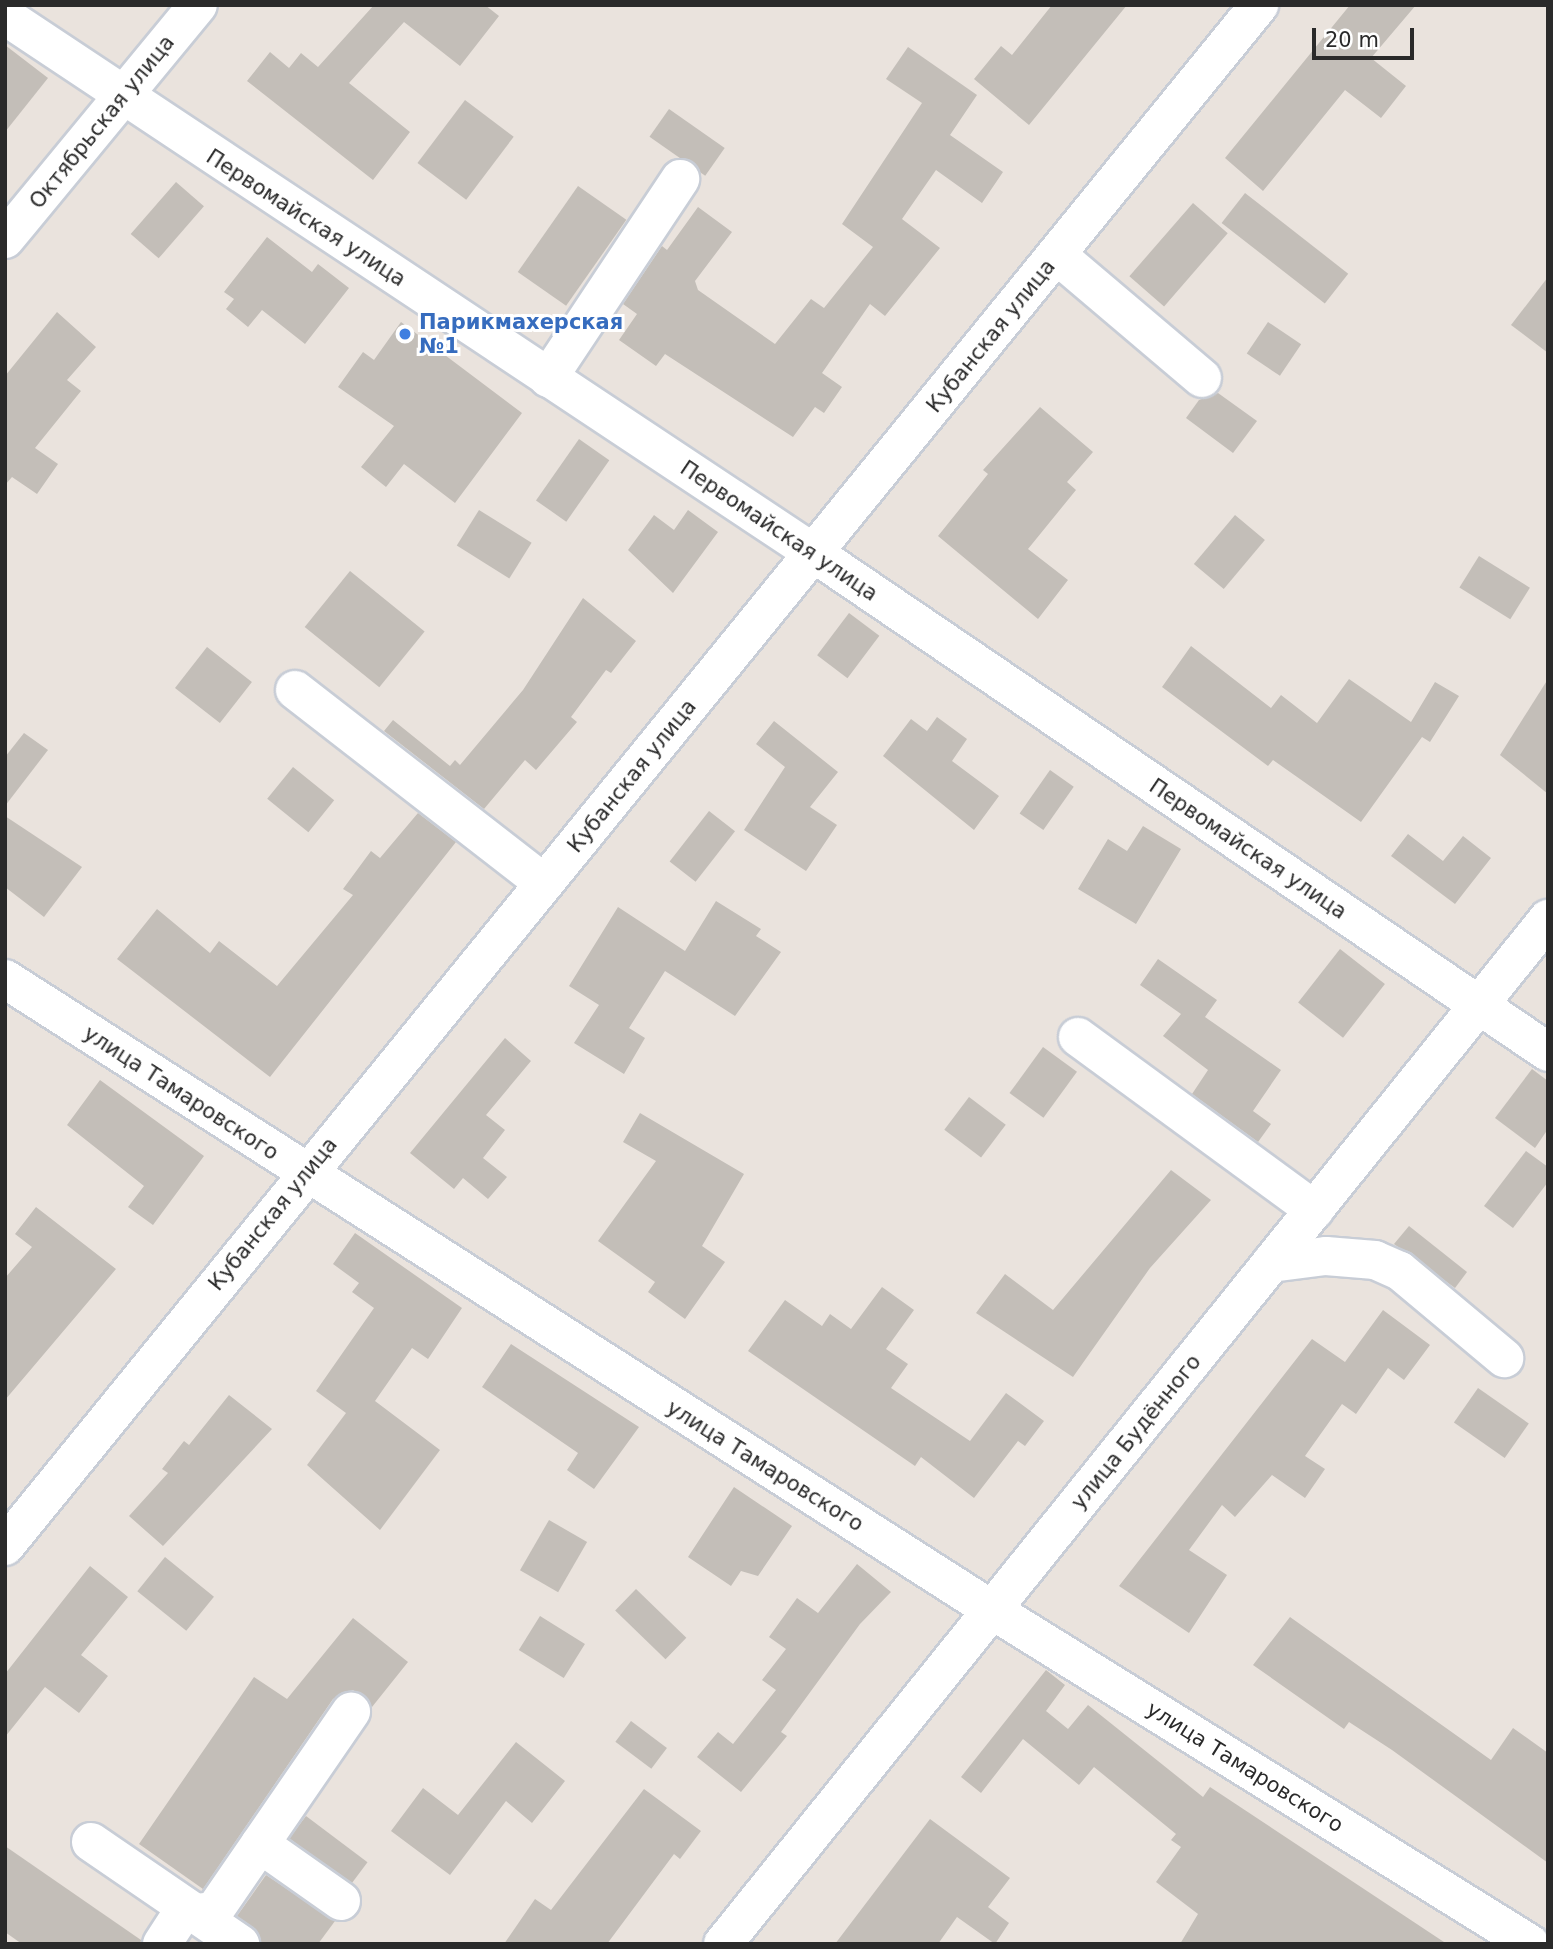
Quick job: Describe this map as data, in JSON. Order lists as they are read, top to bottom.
{
  "streets": {
    "street": [
      "Октябрьская улица",
      "Первомайская улица",
      "Кубанская улица",
      "улица Тамаровского",
      "улица Будённого"
    ]
  },
  "crossings": [
    ["Октябрьская улица", "Первомайская улица"],
    ["Первомайская улица", "Кубанская улица"],
    ["Первомайская улица", "улица Будённого"],
    ["Кубанская улица", "улица Тамаровского"],
    ["улица Тамаровского", "улица Будённого"]
  ],
  "places": ["Парикмахерская №1"],
  "scale_bar": "20 m"
}
